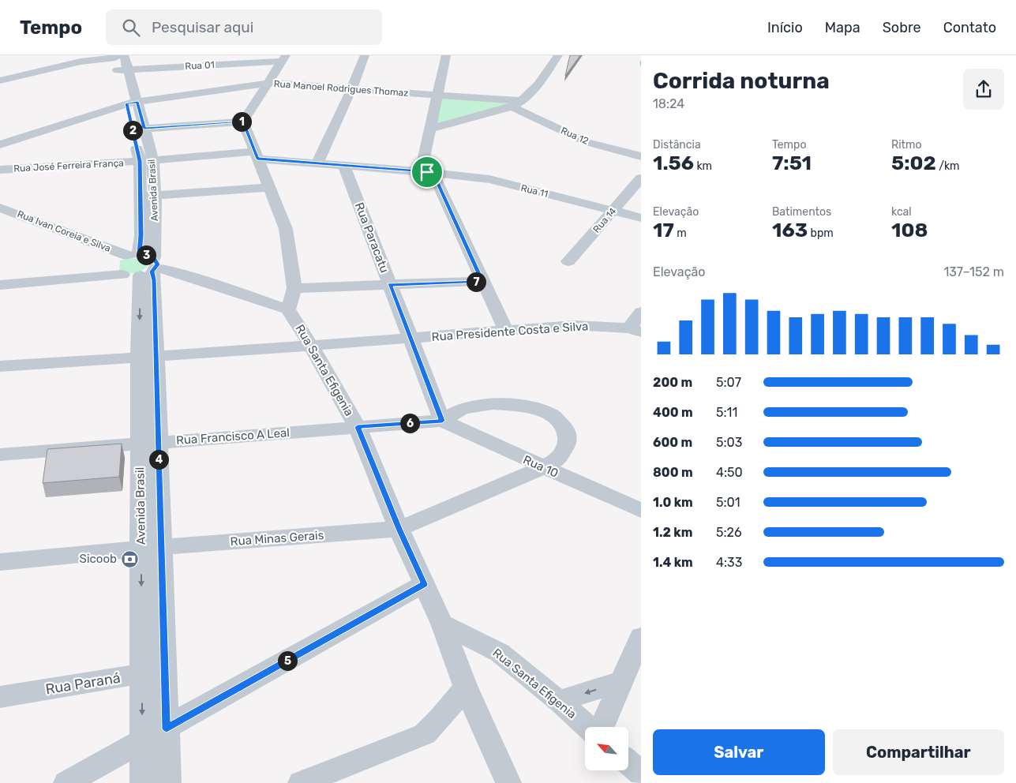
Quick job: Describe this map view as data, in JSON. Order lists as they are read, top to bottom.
{
  "streets": {
    "street": [
      "Rua 01",
      "Rua Manoel Rodrigues Thomaz",
      "Rua 12",
      "Rua José Ferreira França",
      "Avenida Brasil",
      "Rua 11",
      "Rua 14",
      "Rua Ivan Coreia e Silva",
      "Rua Paracatu",
      "Rua Presidente Costa e Silva",
      "Rua Santa Efigenia",
      "Rua Francisco A Leal",
      "Rua 10",
      "Rua Minas Gerais",
      "Rua Paraná"
    ]
  },
  "crossings": [
    ["Rua 01", "Avenida Brasil"],
    ["Rua Manoel Rodrigues Thomaz", "Avenida Brasil"],
    ["Rua José Ferreira França", "Avenida Brasil"],
    ["Rua José Ferreira França", "Rua 11"],
    ["Rua José Ferreira França", "Rua Paracatu"],
    ["Avenida Brasil", "Rua Ivan Coreia e Silva"],
    ["Avenida Brasil", "Rua Presidente Costa e Silva"],
    ["Avenida Brasil", "Rua Francisco A Leal"],
    ["Avenida Brasil", "Rua Minas Gerais"],
    ["Avenida Brasil", "Rua Paraná"],
    ["Rua 11", "Rua 14"],
    ["Rua 11", "Rua Paracatu"],
    ["Rua Paracatu", "Rua Presidente Costa e Silva"],
    ["Rua Paracatu", "Rua Francisco A Leal"],
    ["Rua Paracatu", "Rua 10"],
    ["Rua Paracatu", "Rua Minas Gerais"],
    ["Rua Presidente Costa e Silva", "Rua Santa Efigenia"],
    ["Rua Santa Efigenia", "Rua Francisco A Leal"],
    ["Rua Santa Efigenia", "Rua Minas Gerais"],
    ["Rua Francisco A Leal", "Rua 10"],
    ["Rua Francisco A Leal", "Rua Minas Gerais"],
    ["Rua 10", "Rua Minas Gerais"]
  ],
  "places": {
    "bank": ["Sicoob"]
  },
  "north": "top left",
  "page": {
    "header": "Tempo",
    "search": "Pesquisar aqui",
    "nav": [
      "Início",
      "Mapa",
      "Sobre",
      "Contato"
    ],
    "heading": ["Corrida noturna", "18:24"],
    "pins": [
      "1",
      "2",
      "3",
      "7",
      "6",
      "4",
      "5"
    ],
    "stats": [
      ["Distância", "1.56 km"],
      ["Tempo", "7:51"],
      ["Ritmo", "5:02 /km"],
      ["Elevação", "17 m"],
      ["Batimentos", "163 bpm"],
      ["kcal", "108"]
    ],
    "chart": ["Elevação", "137–152 m"],
    "list": [
      {
        "name": "200 m",
        "note": "5:07"
      },
      {
        "name": "400 m",
        "note": "5:11"
      },
      {
        "name": "600 m",
        "note": "5:03"
      },
      {
        "name": "800 m",
        "note": "4:50"
      },
      {
        "name": "1.0 km",
        "note": "5:01"
      },
      {
        "name": "1.2 km",
        "note": "5:26"
      },
      {
        "name": "1.4 km",
        "note": "4:33"
      }
    ],
    "buttons": ["Salvar", "Compartilhar"]
  }
}
